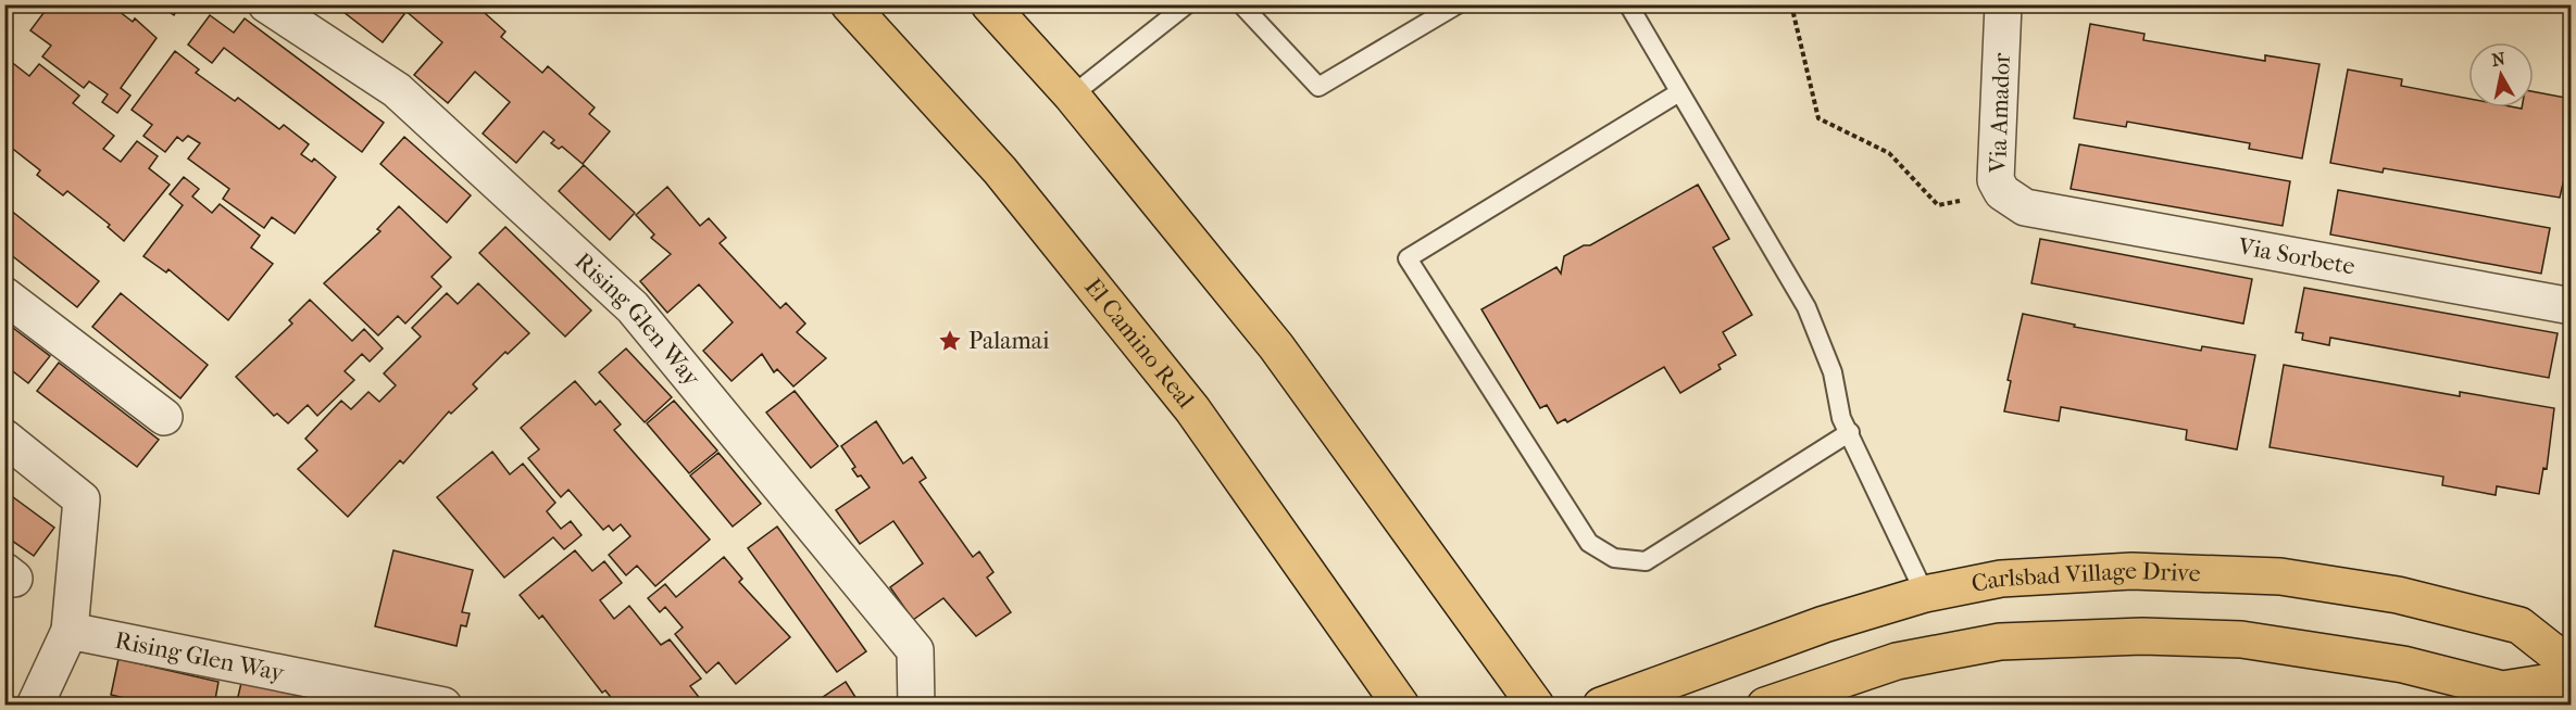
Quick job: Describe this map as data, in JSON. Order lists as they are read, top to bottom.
{
  "streets": {
    "main road": ["El Camino Real", "Carlsbad Village Drive"],
    "street": ["Via Amador", "Via Sorbete", "Rising Glen Way"]
  },
  "crossings": [
    ["Via Amador", "Via Sorbete"]
  ],
  "places": {
    "place": ["Palamai"]
  },
  "north": "top"
}
